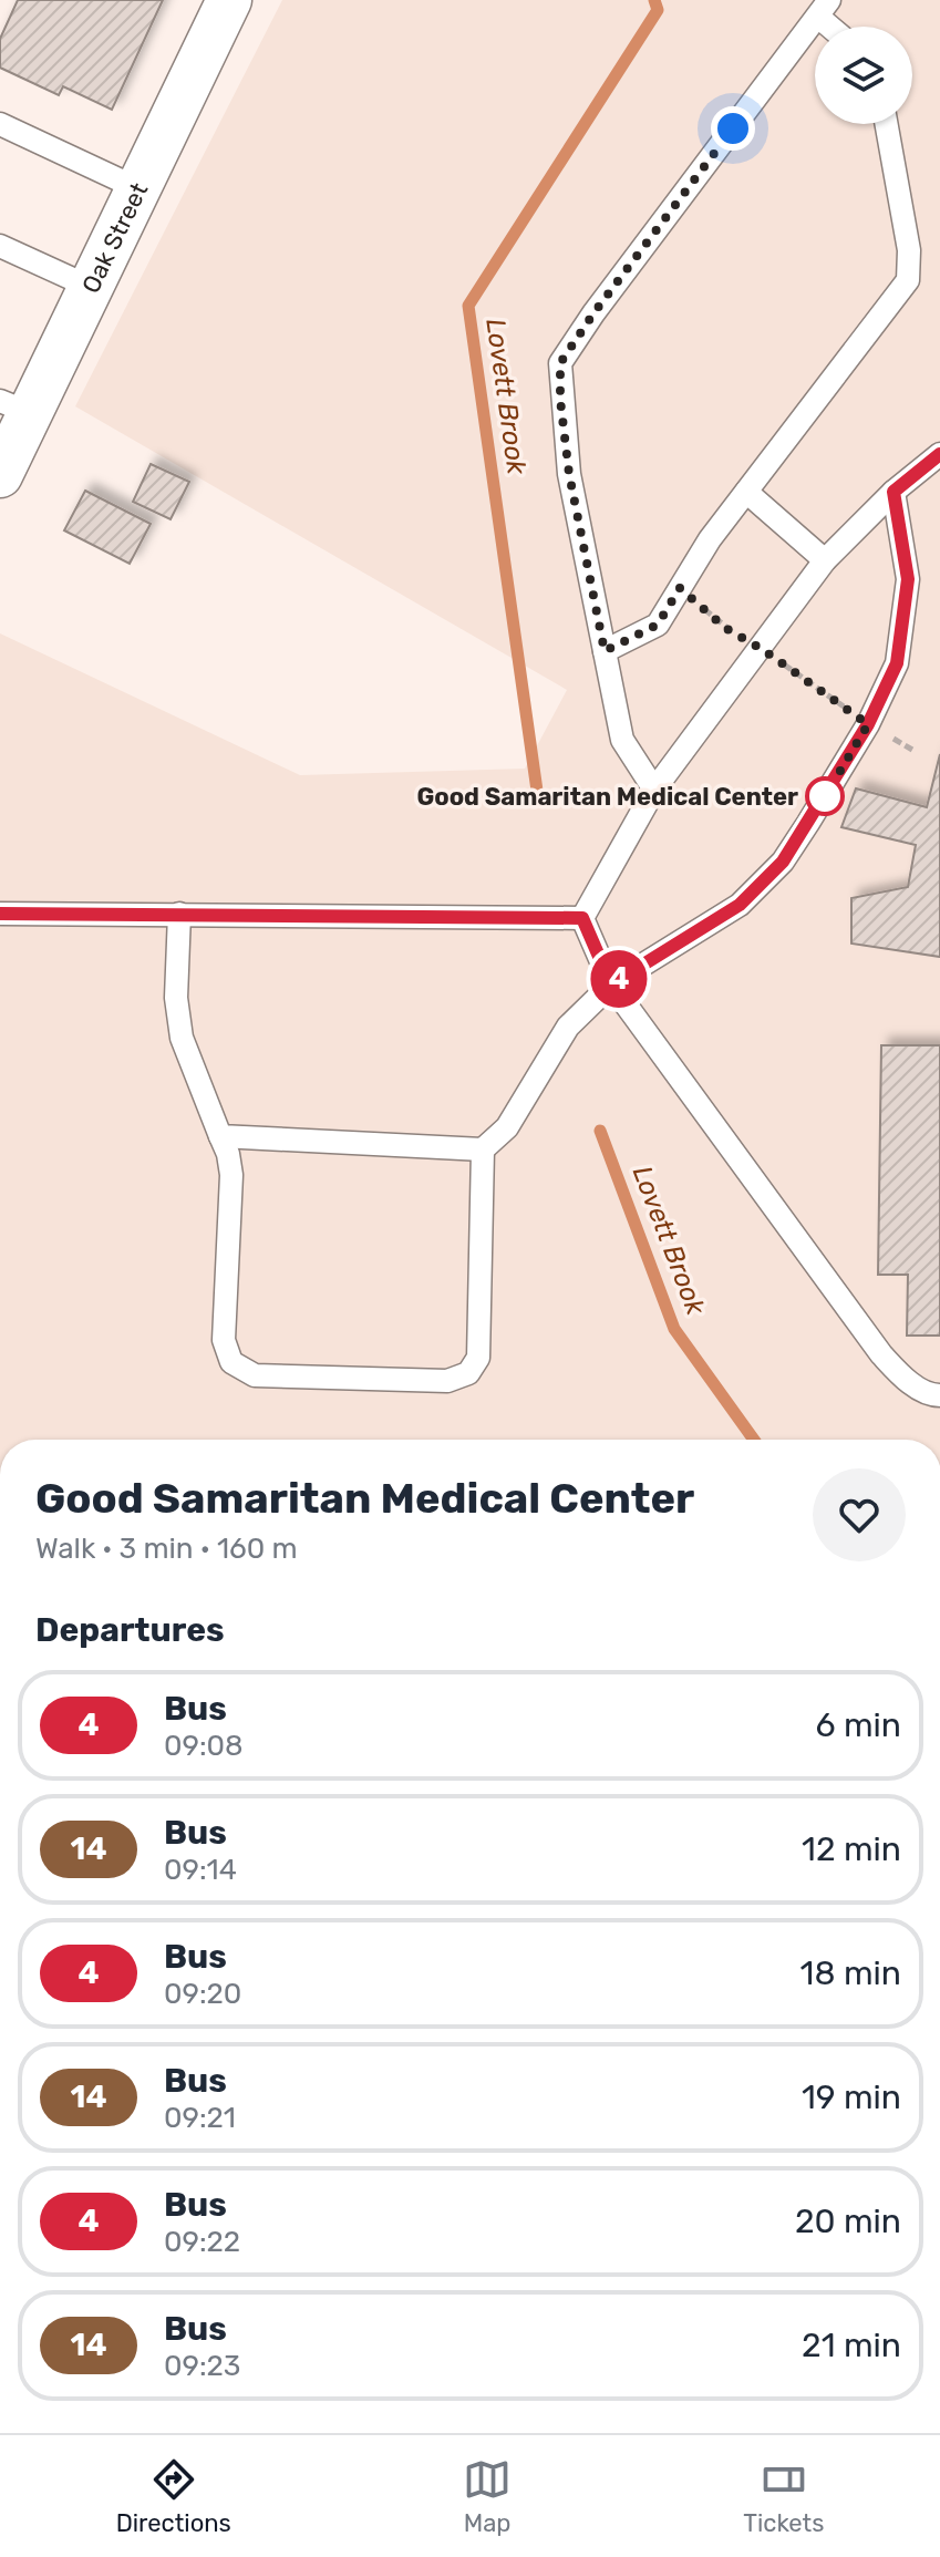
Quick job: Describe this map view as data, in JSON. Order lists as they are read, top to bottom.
{
  "streets": {
    "street": ["Oak Street"]
  },
  "water": ["Lovett Brook"],
  "places": ["Good Samaritan Medical Center"],
  "lines": ["bus line 4"],
  "page": {
    "on_map": "4",
    "heading": [
      ["Good Samaritan Medical Center", "Walk · 3 min · 160 m"],
      "Departures"
    ],
    "list": [
      {
        "mark": "4",
        "name": "Bus",
        "note": "09:08",
        "value": "6 min"
      },
      {
        "mark": "14",
        "name": "Bus",
        "note": "09:14",
        "value": "12 min"
      },
      {
        "mark": "4",
        "name": "Bus",
        "note": "09:20",
        "value": "18 min"
      },
      {
        "mark": "14",
        "name": "Bus",
        "note": "09:21",
        "value": "19 min"
      },
      {
        "mark": "4",
        "name": "Bus",
        "note": "09:22",
        "value": "20 min"
      },
      {
        "mark": "14",
        "name": "Bus",
        "note": "09:23",
        "value": "21 min"
      }
    ],
    "tabs": ["Directions", "Map", "Tickets"]
  }
}
